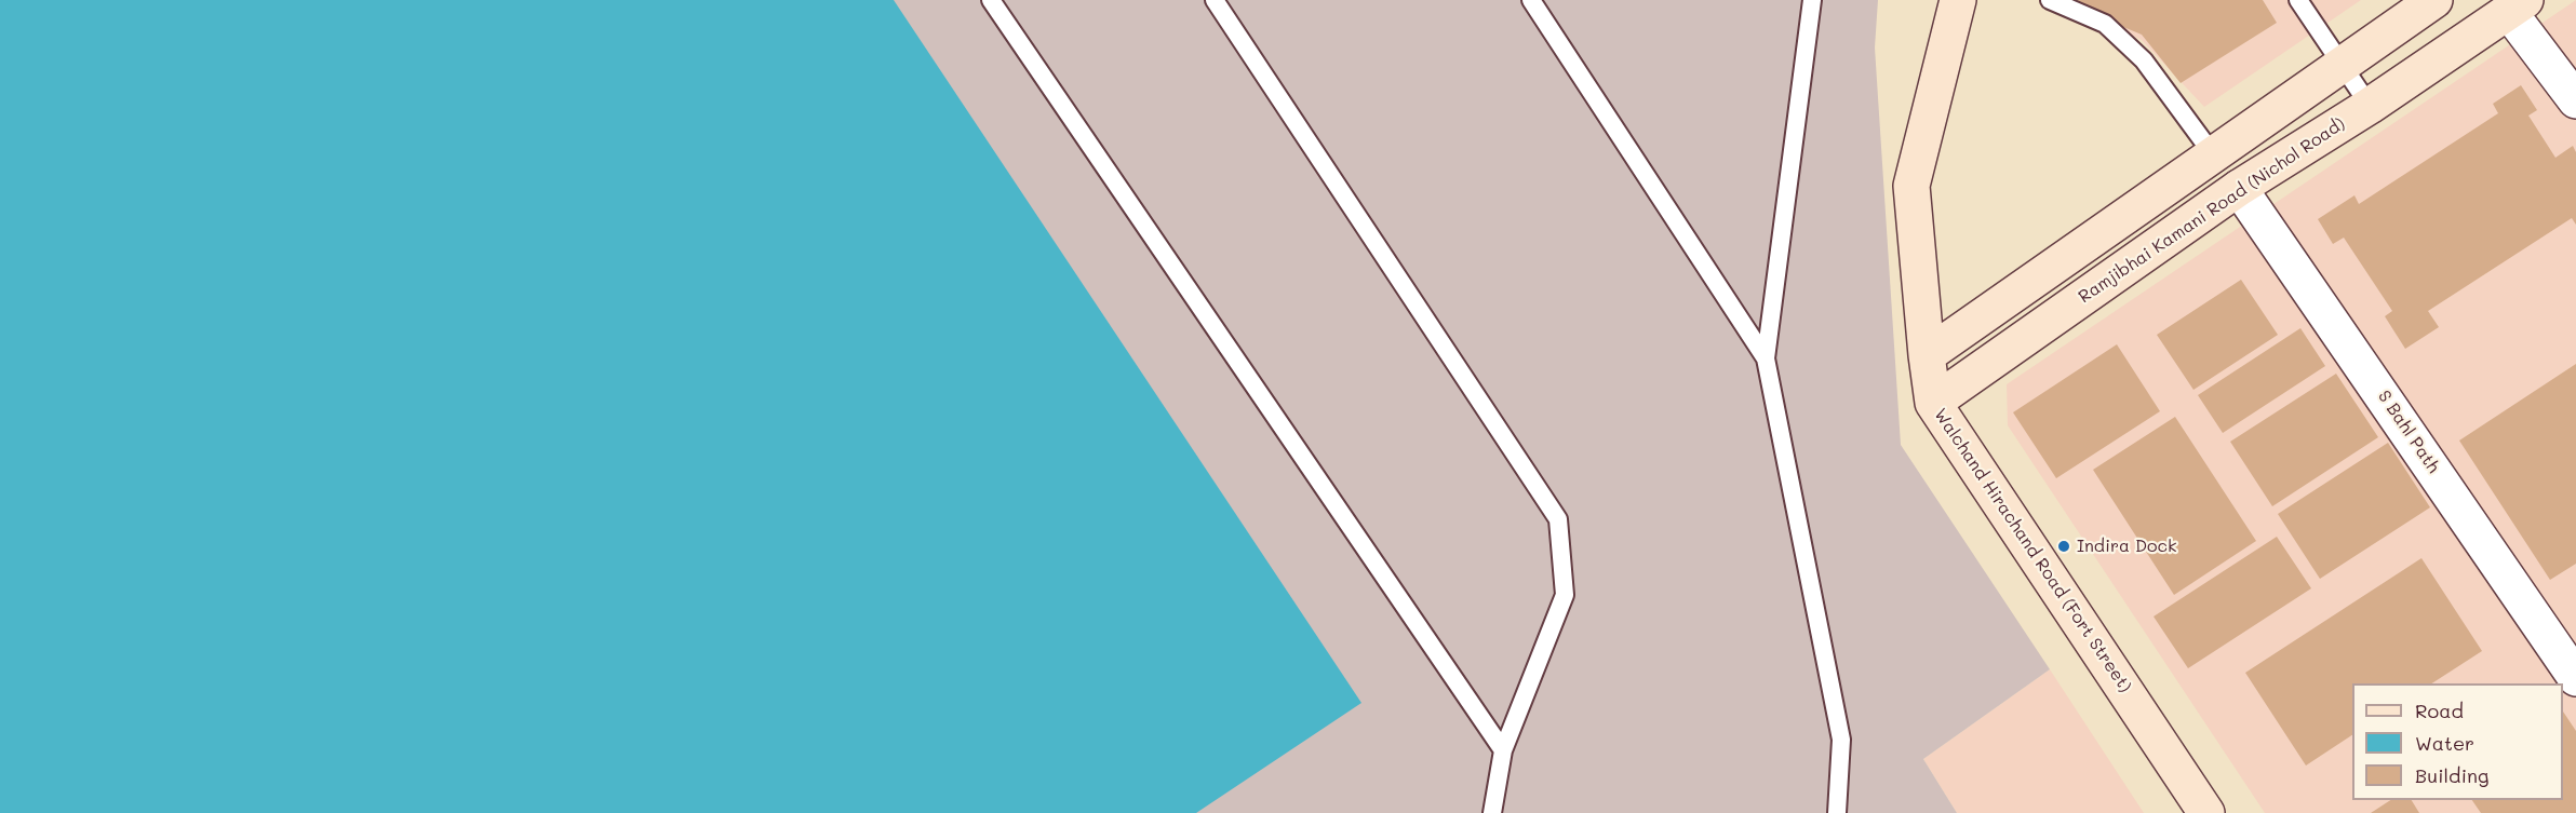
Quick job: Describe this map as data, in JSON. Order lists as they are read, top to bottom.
{
  "streets": {
    "street": ["Ramjibhai Kamani Road (Nichol Road)", "S Bahl Path", "Walchand Hirachand Road (Fort Street)"]
  },
  "crossings": [
    ["Ramjibhai Kamani Road (Nichol Road)", "S Bahl Path"],
    ["Ramjibhai Kamani Road (Nichol Road)", "Walchand Hirachand Road (Fort Street)"]
  ],
  "places": ["Indira Dock"],
  "legend": ["Road", "Water", "Building"]
}
